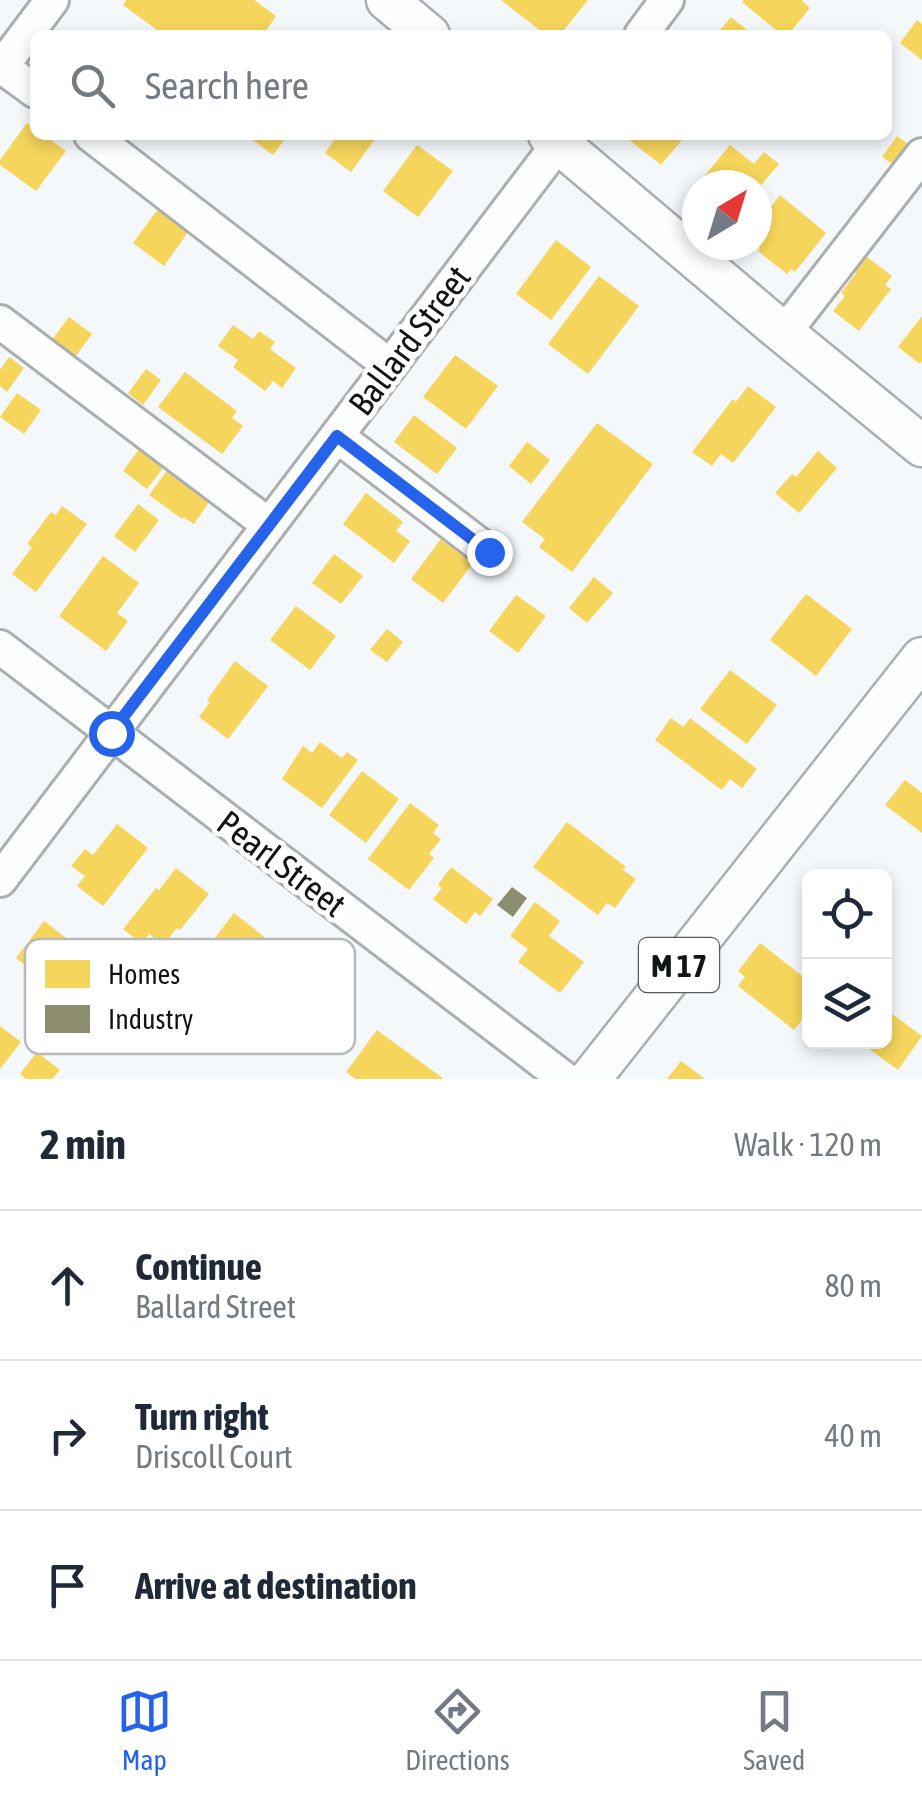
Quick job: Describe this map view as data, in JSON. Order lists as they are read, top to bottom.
{
  "streets": {
    "main road": ["M 17"],
    "street": ["Ballard Street", "Pearl Street"]
  },
  "crossings": [
    ["Ballard Street", "Pearl Street"]
  ],
  "legend": ["Homes", "Industry"],
  "north": "top right",
  "page": {
    "search": "Search here",
    "heading": ["2 min", "Walk · 120 m"],
    "list": [
      ["Continue", "Ballard Street", "80 m"],
      ["Turn right", "Driscoll Court", "40 m"],
      "Arrive at destination"
    ],
    "nav": ["Map", "Directions", "Saved"]
  }
}
